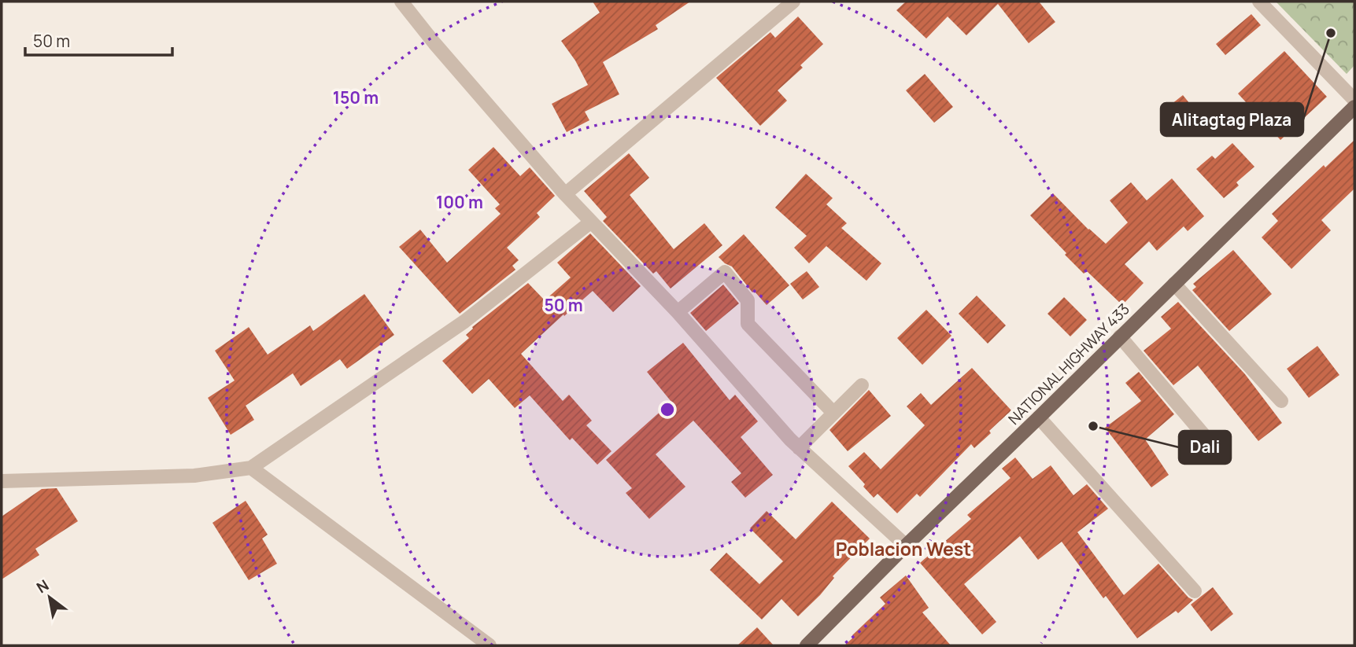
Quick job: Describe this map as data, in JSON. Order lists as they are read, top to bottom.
{
  "streets": {
    "main road": ["NATIONAL HIGHWAY 433"]
  },
  "districts": ["Poblacion West"],
  "places": ["Alitagtag Plaza", "Dali"],
  "scale_bar": "50 m",
  "north": "top left",
  "rings": ["150 m", "100 m", "50 m"]
}
